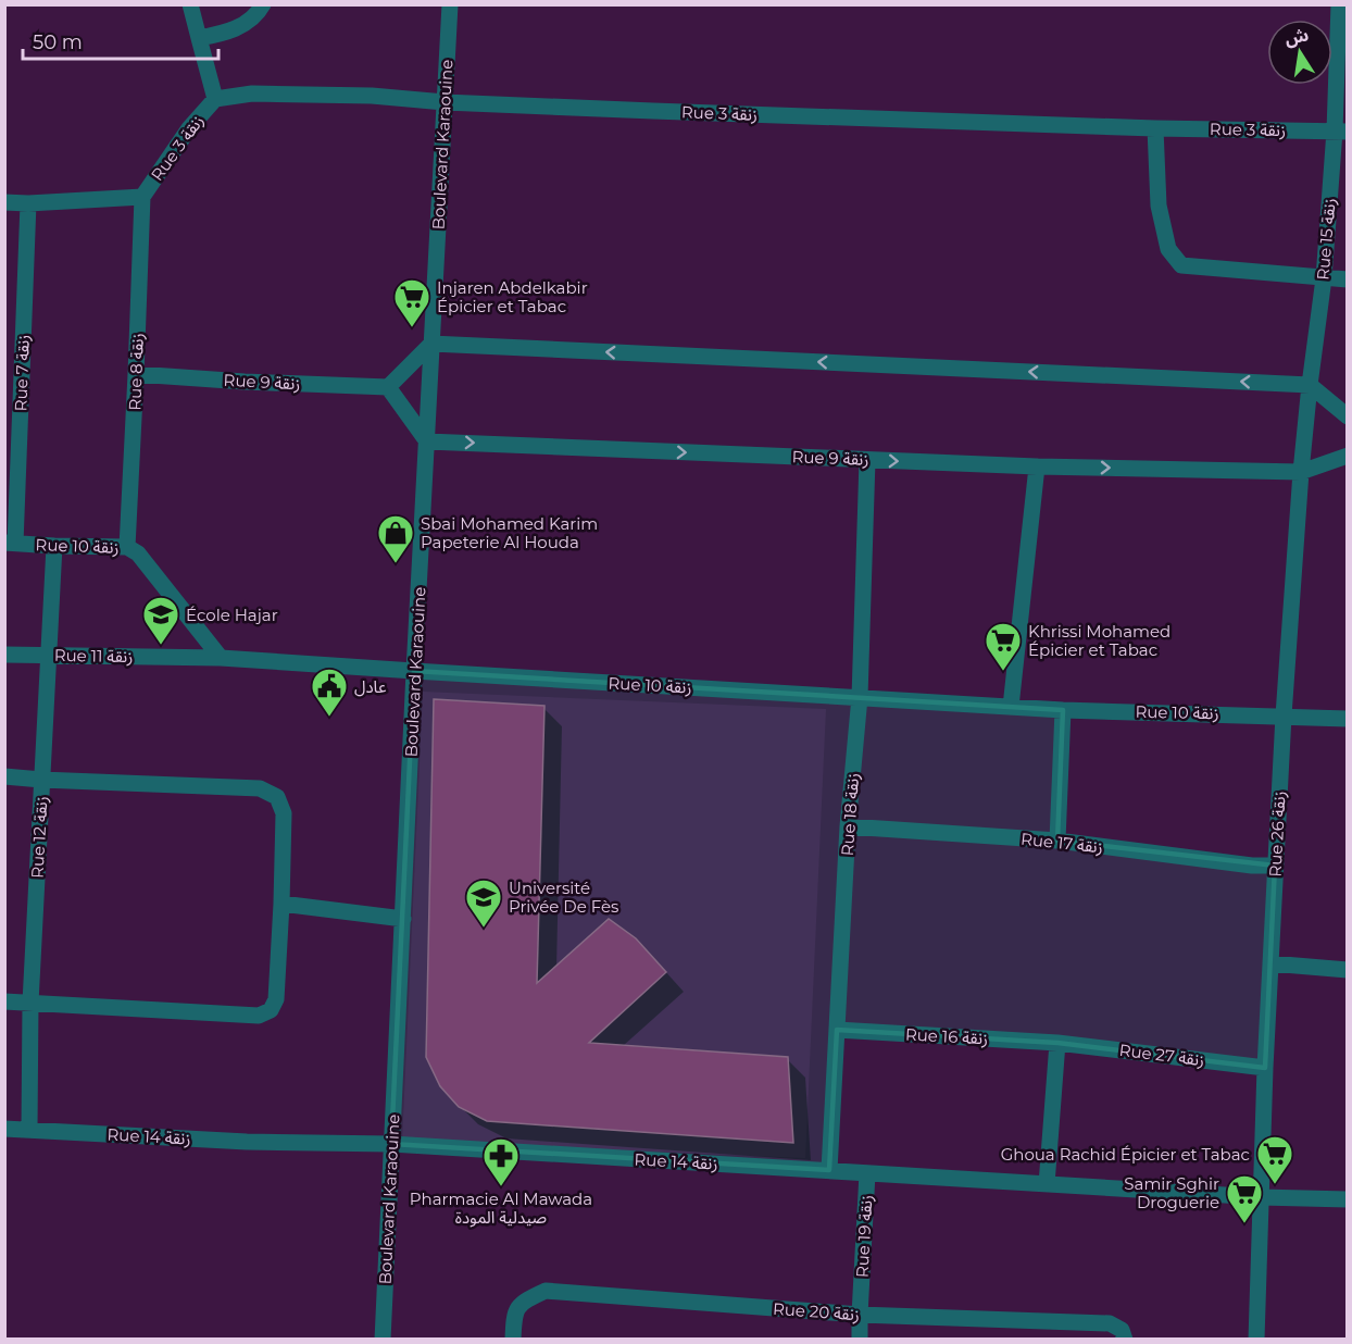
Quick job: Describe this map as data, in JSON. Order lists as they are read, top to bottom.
{
  "streets": {
    "street": [
      "Rue 3 زنقة",
      "Boulevard Karaouine",
      "Rue 15 زنقة",
      "Rue 8 زنقة",
      "Rue 7 زنقة",
      "Rue 9 زنقة",
      "Rue 10 زنقة",
      "Rue 11 زنقة",
      "Rue 18 زنقة",
      "Rue 26 زنقة",
      "Rue 12 زنقة",
      "Rue 17 زنقة",
      "Rue 16 زنقة",
      "Rue 27 زنقة",
      "Rue 14 زنقة",
      "Rue 19 زنقة",
      "Rue 20 زنقة"
    ]
  },
  "crossings": [
    ["Rue 3 زنقة", "Boulevard Karaouine"],
    ["Rue 3 زنقة", "Rue 15 زنقة"],
    ["Rue 3 زنقة", "Rue 8 زنقة"],
    ["Boulevard Karaouine", "Rue 9 زنقة"],
    ["Boulevard Karaouine", "Rue 10 زنقة"],
    ["Boulevard Karaouine", "Rue 14 زنقة"],
    ["Rue 15 زنقة", "Rue 9 زنقة"],
    ["Rue 15 زنقة", "Rue 26 زنقة"],
    ["Rue 8 زنقة", "Rue 9 زنقة"],
    ["Rue 8 زنقة", "Rue 10 زنقة"],
    ["Rue 7 زنقة", "Rue 10 زنقة"],
    ["Rue 9 زنقة", "Rue 18 زنقة"],
    ["Rue 9 زنقة", "Rue 26 زنقة"],
    ["Rue 10 زنقة", "Rue 11 زنقة"],
    ["Rue 10 زنقة", "Rue 18 زنقة"],
    ["Rue 10 زنقة", "Rue 26 زنقة"],
    ["Rue 10 زنقة", "Rue 12 زنقة"],
    ["Rue 11 زنقة", "Rue 12 زنقة"],
    ["Rue 18 زنقة", "Rue 17 زنقة"],
    ["Rue 18 زنقة", "Rue 16 زنقة"],
    ["Rue 18 زنقة", "Rue 14 زنقة"],
    ["Rue 26 زنقة", "Rue 17 زنقة"],
    ["Rue 26 زنقة", "Rue 27 زنقة"],
    ["Rue 26 زنقة", "Rue 14 زنقة"],
    ["Rue 12 زنقة", "Rue 14 زنقة"],
    ["Rue 16 زنقة", "Rue 27 زنقة"],
    ["Rue 14 زنقة", "Rue 19 زنقة"],
    ["Rue 19 زنقة", "Rue 20 زنقة"]
  ],
  "places": {
    "supermarket": [
      "Injaren Abdelkabir Épicier et Tabac",
      "Khrissi Mohamed Épicier et Tabac",
      "Ghoua Rachid Épicier et Tabac",
      "Samir Sghir Droguerie"
    ],
    "shop": ["Sbai Mohamed Karim Papeterie Al Houda"],
    "school or university": ["École Hajar", "Université Privée De Fès"],
    "public building": ["عادل"],
    "pharmacy": ["Pharmacie Al Mawada صيدلية المودة"]
  },
  "scale_bar": "50 m",
  "north": "top"
}
